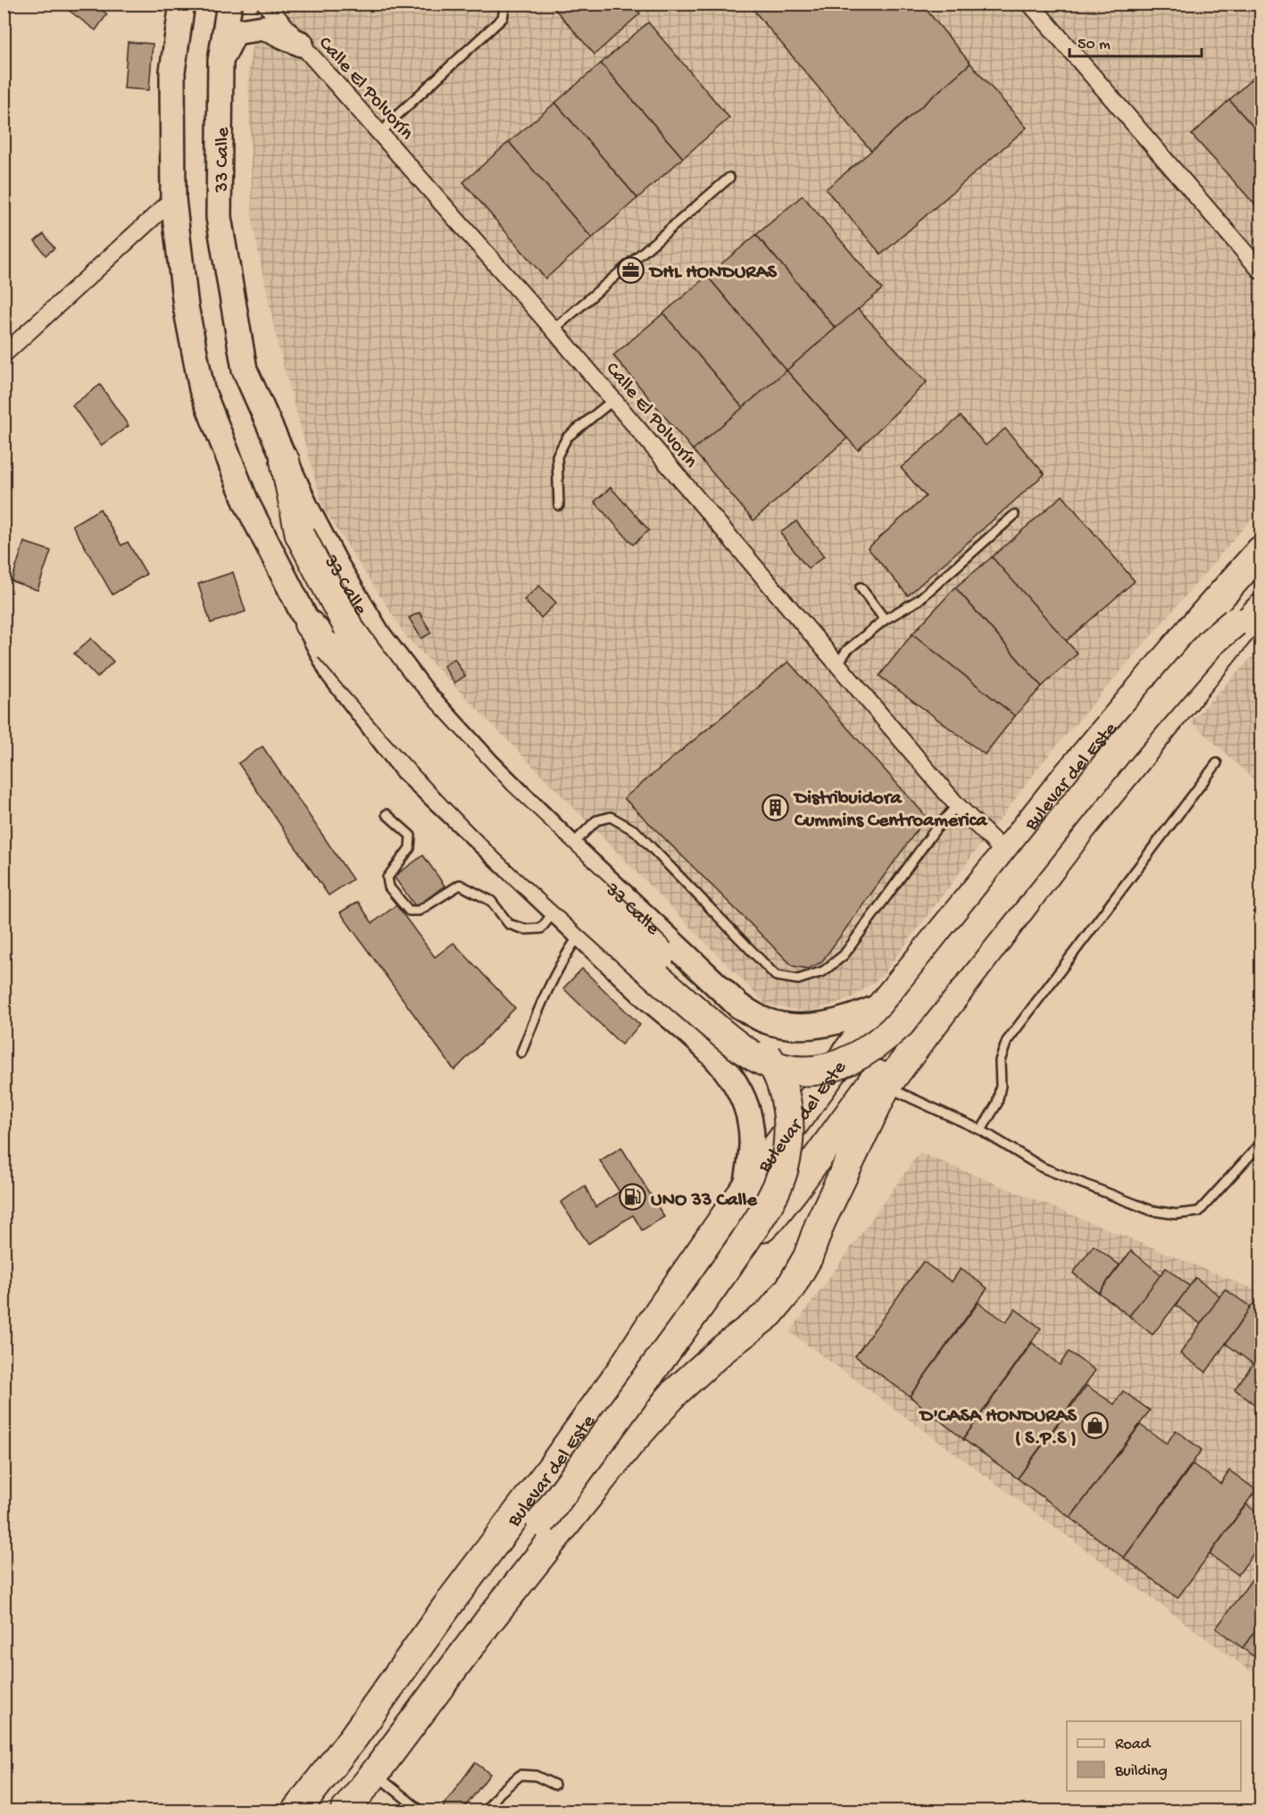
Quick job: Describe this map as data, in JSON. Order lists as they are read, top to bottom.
{
  "streets": {
    "highway": ["Bulevar del Este"],
    "main road": ["33 Calle"],
    "street": ["Calle El Polvorín"]
  },
  "crossings": [
    ["Calle El Polvorín", "Bulevar del Este"],
    ["33 Calle", "Bulevar del Este"]
  ],
  "places": {
    "office": ["DHL HONDURAS"],
    "building": ["Distribuidora Cummins Centroamerica"],
    "fuel station": ["UNO 33 Calle"],
    "shop": ["D'CASA HONDURAS ( S.P.S )"]
  },
  "legend": ["Road", "Building"],
  "scale_bar": "50 m"
}
